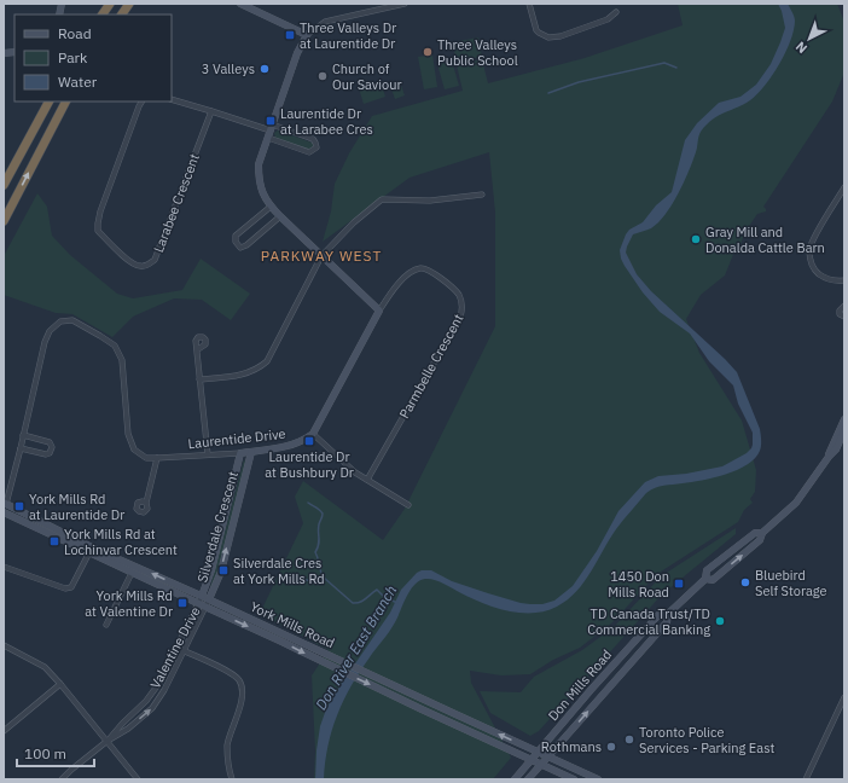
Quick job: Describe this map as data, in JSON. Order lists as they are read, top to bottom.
{
  "streets": {
    "main road": [
      "Laurentide Drive",
      "Silverdale Crescent",
      "York Mills Road",
      "Don Mills Road"
    ],
    "street": ["Larabee Crescent", "Parmbelle Crescent", "Valentine Drive"]
  },
  "crossings": [
    ["Laurentide Drive", "Silverdale Crescent"],
    ["Laurentide Drive", "York Mills Road"],
    ["Silverdale Crescent", "York Mills Road"],
    ["Silverdale Crescent", "Valentine Drive"],
    ["York Mills Road", "Valentine Drive"],
    ["York Mills Road", "Don Mills Road"]
  ],
  "districts": ["PARKWAY WEST"],
  "water": ["Don River East Branch"],
  "places": {
    "transit": [
      "Three Valleys Dr at Laurentide Dr",
      "Laurentide Dr at Larabee Cres",
      "Laurentide Dr at Bushbury Dr",
      "York Mills Rd at Laurentide Dr",
      "York Mills Rd at Lochinvar Crescent",
      "Silverdale Cres at York Mills Rd",
      "1450 Don Mills Road",
      "York Mills Rd at Valentine Dr"
    ],
    "other": [
      "Three Valleys Public School",
      "3 Valleys",
      "Church of Our Saviour",
      "Gray Mill and Donalda Cattle Barn",
      "Bluebird Self Storage",
      "TD Canada Trust/TD Commercial Banking",
      "Toronto Police Services - Parking East",
      "Rothmans"
    ]
  },
  "legend": ["Road", "Park", "Water"],
  "scale_bar": "100 m",
  "north": "bottom left"
}
